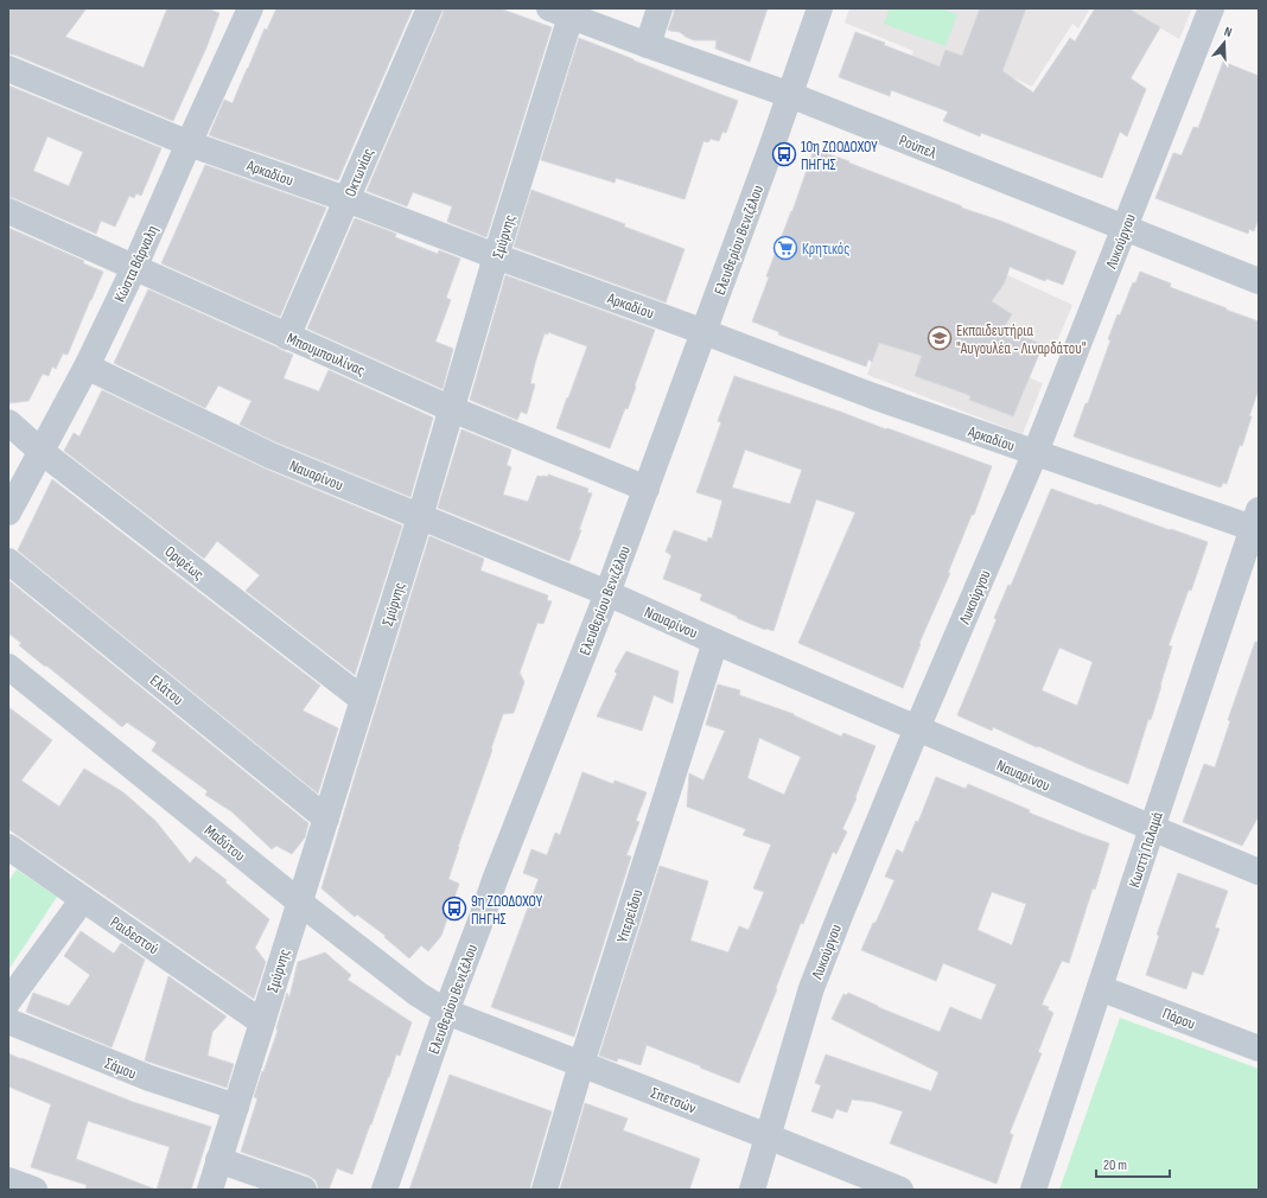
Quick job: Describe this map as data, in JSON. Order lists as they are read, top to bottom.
{
  "streets": {
    "street": [
      "Ρούπελ",
      "Αρκαδίου",
      "Οκτωνίας",
      "Σμύρνης",
      "Ελευθερίου Βενιζέλου",
      "Λυκούργου",
      "Κώστα Βάρναλη",
      "Μπουμπουλίνας",
      "Ναυαρίνου",
      "Ορφέως",
      "Ελάτου",
      "Μαδύτου",
      "Κωστή Παλαμά",
      "Υπερείδου",
      "Ραιδεστού",
      "Πάρου",
      "Σάμου",
      "Σπετσών"
    ]
  },
  "crossings": [
    ["Ρούπελ", "Σμύρνης"],
    ["Ρούπελ", "Ελευθερίου Βενιζέλου"],
    ["Ρούπελ", "Λυκούργου"],
    ["Αρκαδίου", "Οκτωνίας"],
    ["Αρκαδίου", "Σμύρνης"],
    ["Αρκαδίου", "Ελευθερίου Βενιζέλου"],
    ["Αρκαδίου", "Λυκούργου"],
    ["Αρκαδίου", "Κώστα Βάρναλη"],
    ["Αρκαδίου", "Κωστή Παλαμά"],
    ["Οκτωνίας", "Μπουμπουλίνας"],
    ["Σμύρνης", "Μπουμπουλίνας"],
    ["Σμύρνης", "Ναυαρίνου"],
    ["Σμύρνης", "Ορφέως"],
    ["Σμύρνης", "Ελάτου"],
    ["Σμύρνης", "Μαδύτου"],
    ["Σμύρνης", "Ραιδεστού"],
    ["Σμύρνης", "Σάμου"],
    ["Ελευθερίου Βενιζέλου", "Μπουμπουλίνας"],
    ["Ελευθερίου Βενιζέλου", "Ναυαρίνου"],
    ["Ελευθερίου Βενιζέλου", "Μαδύτου"],
    ["Ελευθερίου Βενιζέλου", "Σπετσών"],
    ["Λυκούργου", "Ναυαρίνου"],
    ["Λυκούργου", "Σπετσών"],
    ["Κώστα Βάρναλη", "Μπουμπουλίνας"],
    ["Κώστα Βάρναλη", "Ναυαρίνου"],
    ["Κώστα Βάρναλη", "Ορφέως"],
    ["Ναυαρίνου", "Κωστή Παλαμά"],
    ["Ναυαρίνου", "Υπερείδου"],
    ["Μαδύτου", "Σπετσών"],
    ["Κωστή Παλαμά", "Πάρου"],
    ["Υπερείδου", "Σπετσών"]
  ],
  "places": {
    "bus stop": ["10η ΖΩΟΔΟΧΟΥ ΠΗΓΗΣ", "9η ΖΩΟΔΟΧΟΥ ΠΗΓΗΣ"],
    "supermarket": ["Κρητικός"],
    "school or university": ["Εκπαιδευτήρια \"Αυγουλέα - Λιναρδάτου\""]
  },
  "scale_bar": "20 m",
  "north": "top"
}
